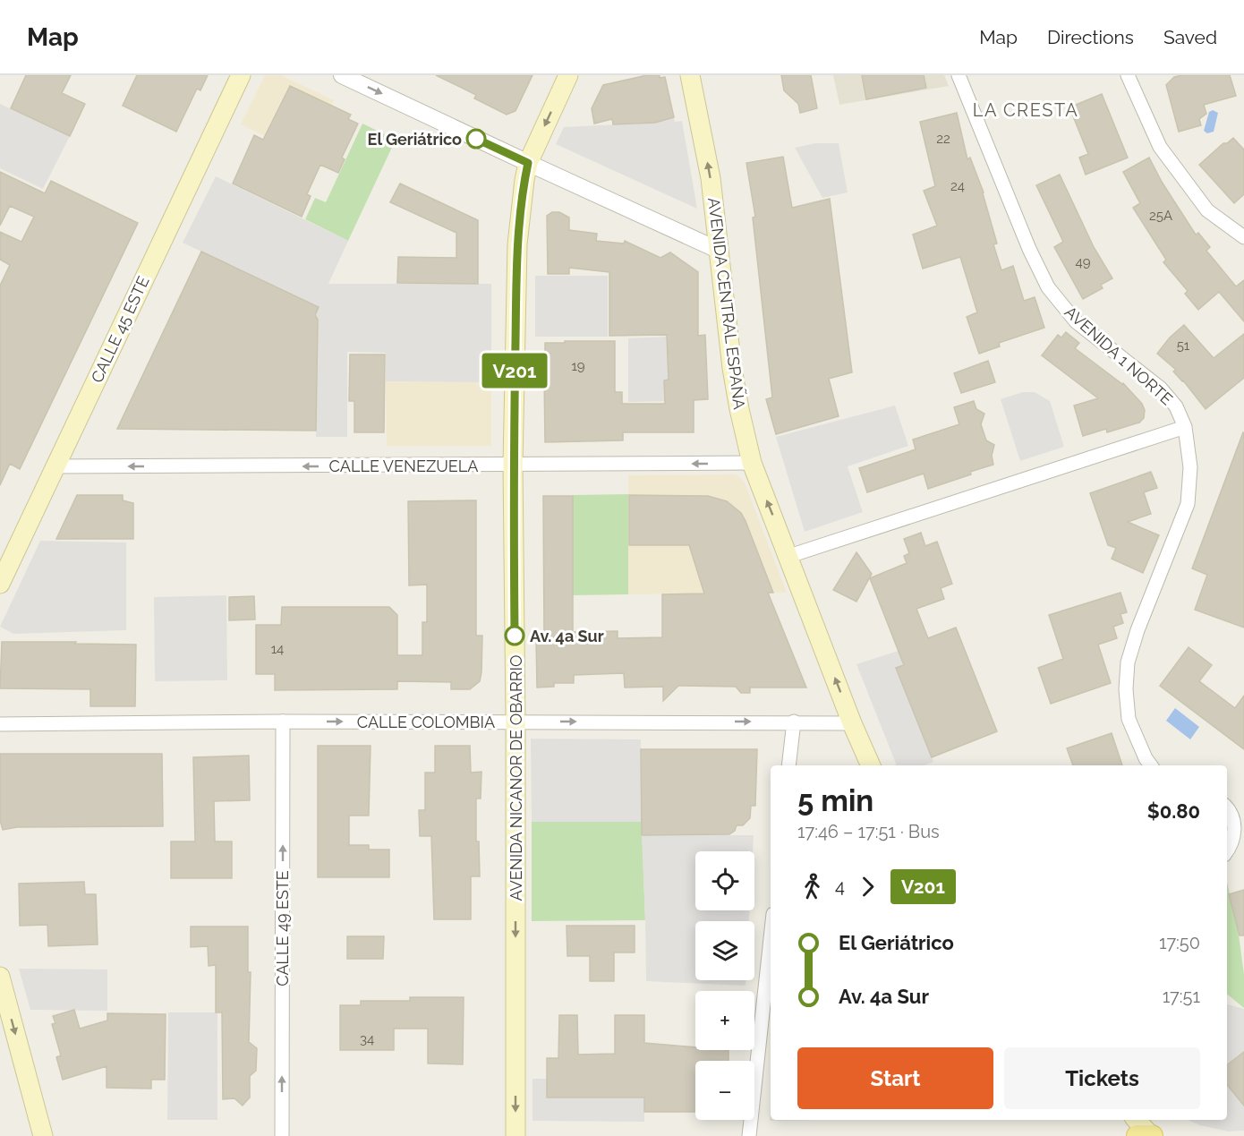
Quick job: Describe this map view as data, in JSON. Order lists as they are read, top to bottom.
{
  "streets": {
    "main road": ["AVENIDA CENTRAL ESPAÑA", "CALLE 45 ESTE", "AVENIDA NICANOR DE OBARRIO"],
    "street": [
      "AVENIDA 1 NORTE",
      "CALLE VENEZUELA",
      "CALLE COLOMBIA",
      "CALLE 49 ESTE"
    ]
  },
  "crossings": [
    ["AVENIDA CENTRAL ESPAÑA", "CALLE VENEZUELA"],
    ["AVENIDA CENTRAL ESPAÑA", "CALLE COLOMBIA"],
    ["CALLE 45 ESTE", "CALLE VENEZUELA"],
    ["CALLE VENEZUELA", "AVENIDA NICANOR DE OBARRIO"],
    ["CALLE COLOMBIA", "AVENIDA NICANOR DE OBARRIO"],
    ["CALLE COLOMBIA", "CALLE 49 ESTE"]
  ],
  "one_way": [
    "AVENIDA CENTRAL ESPAÑA",
    "CALLE VENEZUELA",
    "CALLE COLOMBIA",
    "AVENIDA NICANOR DE OBARRIO",
    "CALLE 49 ESTE"
  ],
  "districts": ["LA CRESTA"],
  "places": ["El Geriátrico", "Av. 4a Sur"],
  "lines": ["bus line V201"],
  "house_numbers": [
    "22",
    "24",
    "25A",
    "49",
    "51",
    "19",
    "14",
    "34"
  ],
  "page": {
    "header": "Map",
    "nav": ["Map", "Directions", "Saved"],
    "on_map": "V201",
    "heading": ["5 min", "17:46 – 17:51 · Bus", "$0.80"],
    "map_buttons": ["+", "−"],
    "legs": ["4", "V201"],
    "list": [
      {
        "name": "El Geriátrico",
        "value": "17:50"
      },
      {
        "name": "Av. 4a Sur",
        "value": "17:51"
      }
    ],
    "buttons": ["Start", "Tickets"]
  }
}
